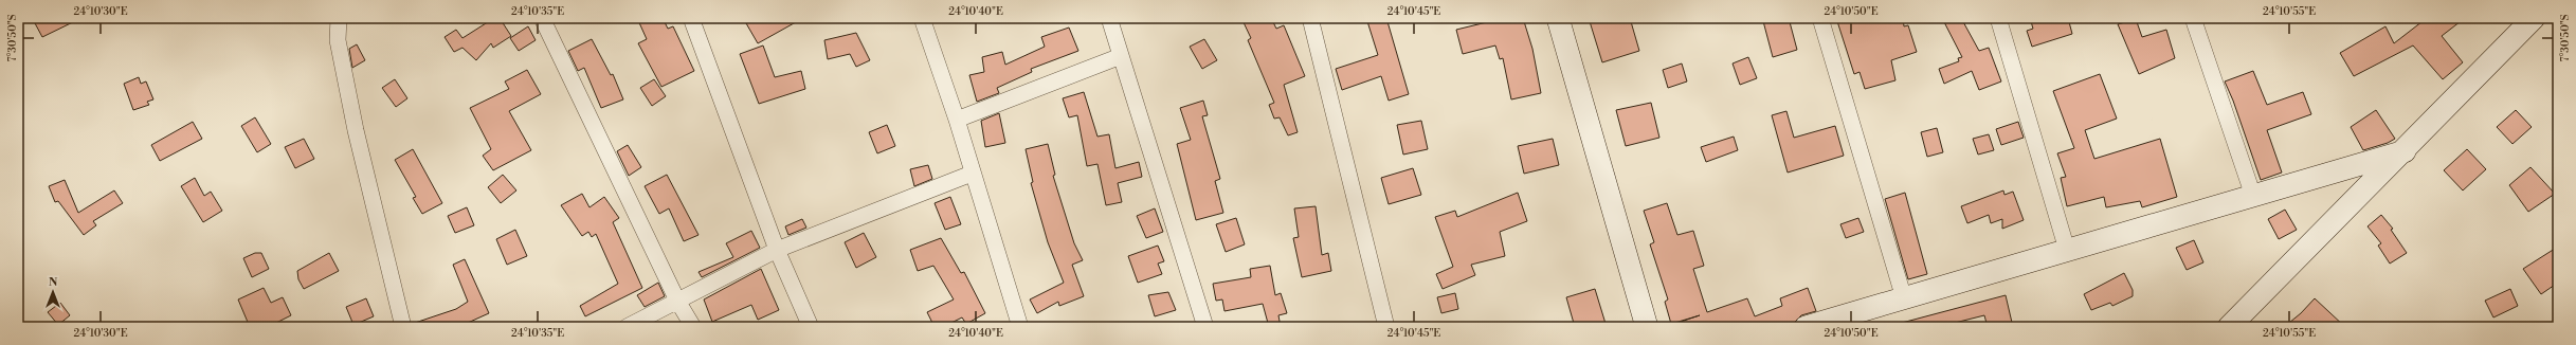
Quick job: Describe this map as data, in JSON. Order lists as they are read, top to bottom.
{
  "north": "top",
  "coordinates": [
    "24°10'30\"E",
    "24°10'35\"E",
    "24°10'40\"E",
    "24°10'45\"E",
    "24°10'50\"E",
    "24°10'55\"E",
    "7°30'50\"S"
  ]
}
